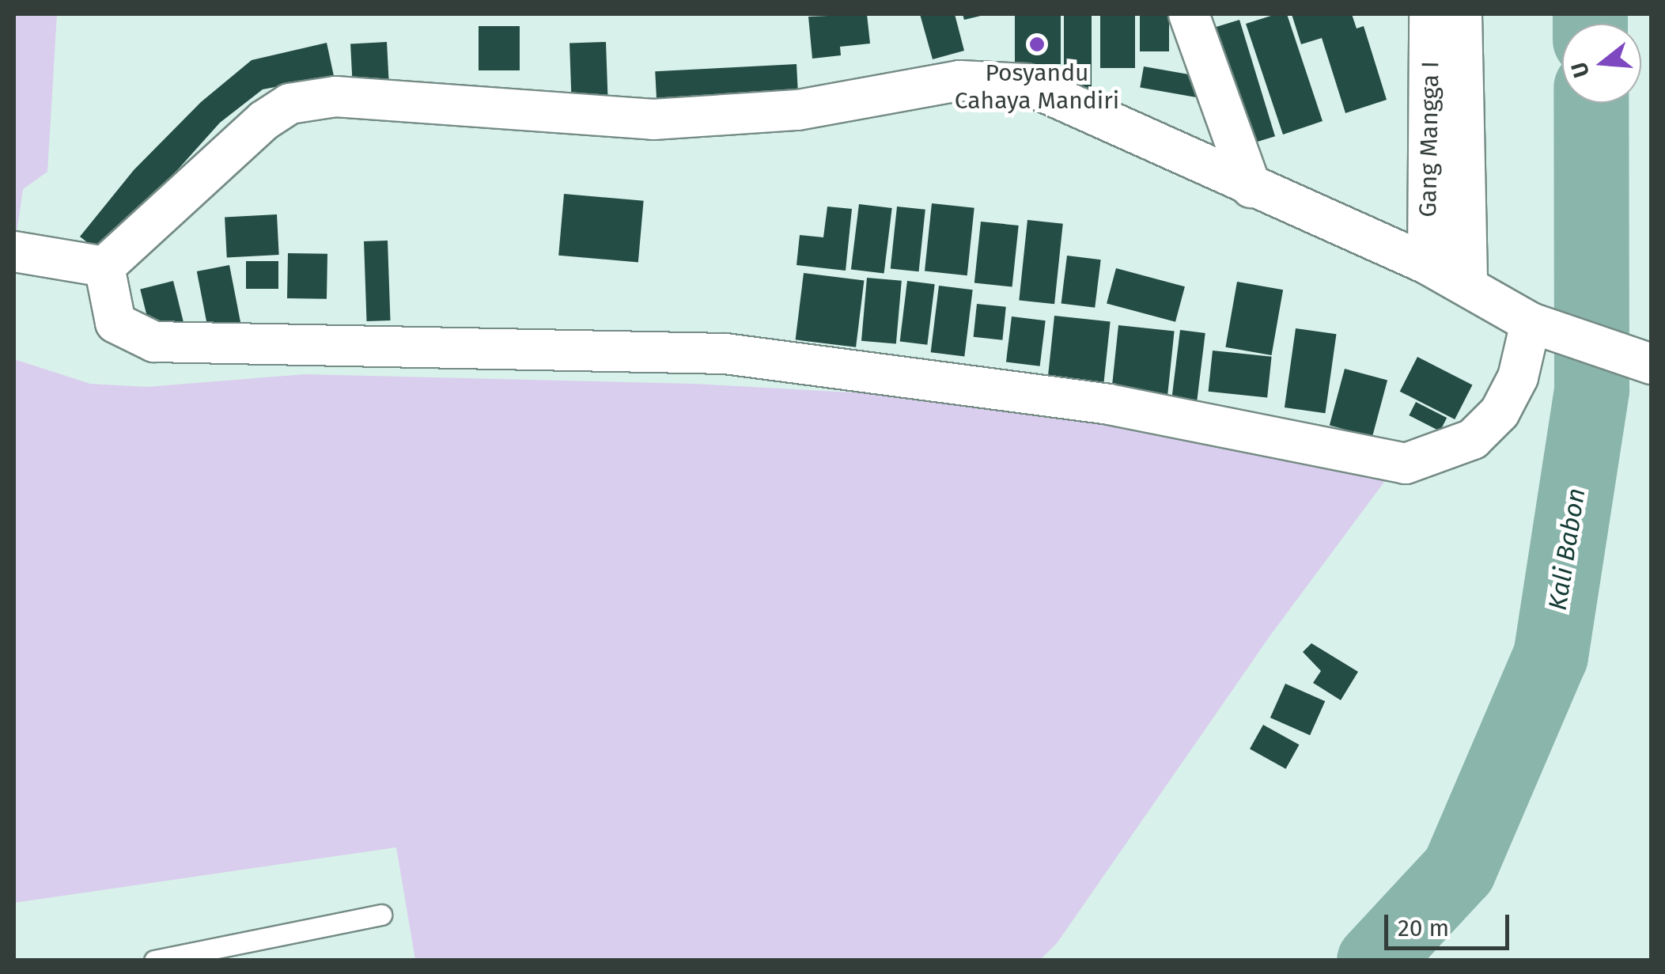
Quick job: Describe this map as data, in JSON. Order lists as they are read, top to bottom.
{
  "streets": {
    "street": ["Gang Mangga I"]
  },
  "water": ["Kali Babon"],
  "places": ["Posyandu Cahaya Mandiri"],
  "scale_bar": "20 m",
  "north": "left"
}
